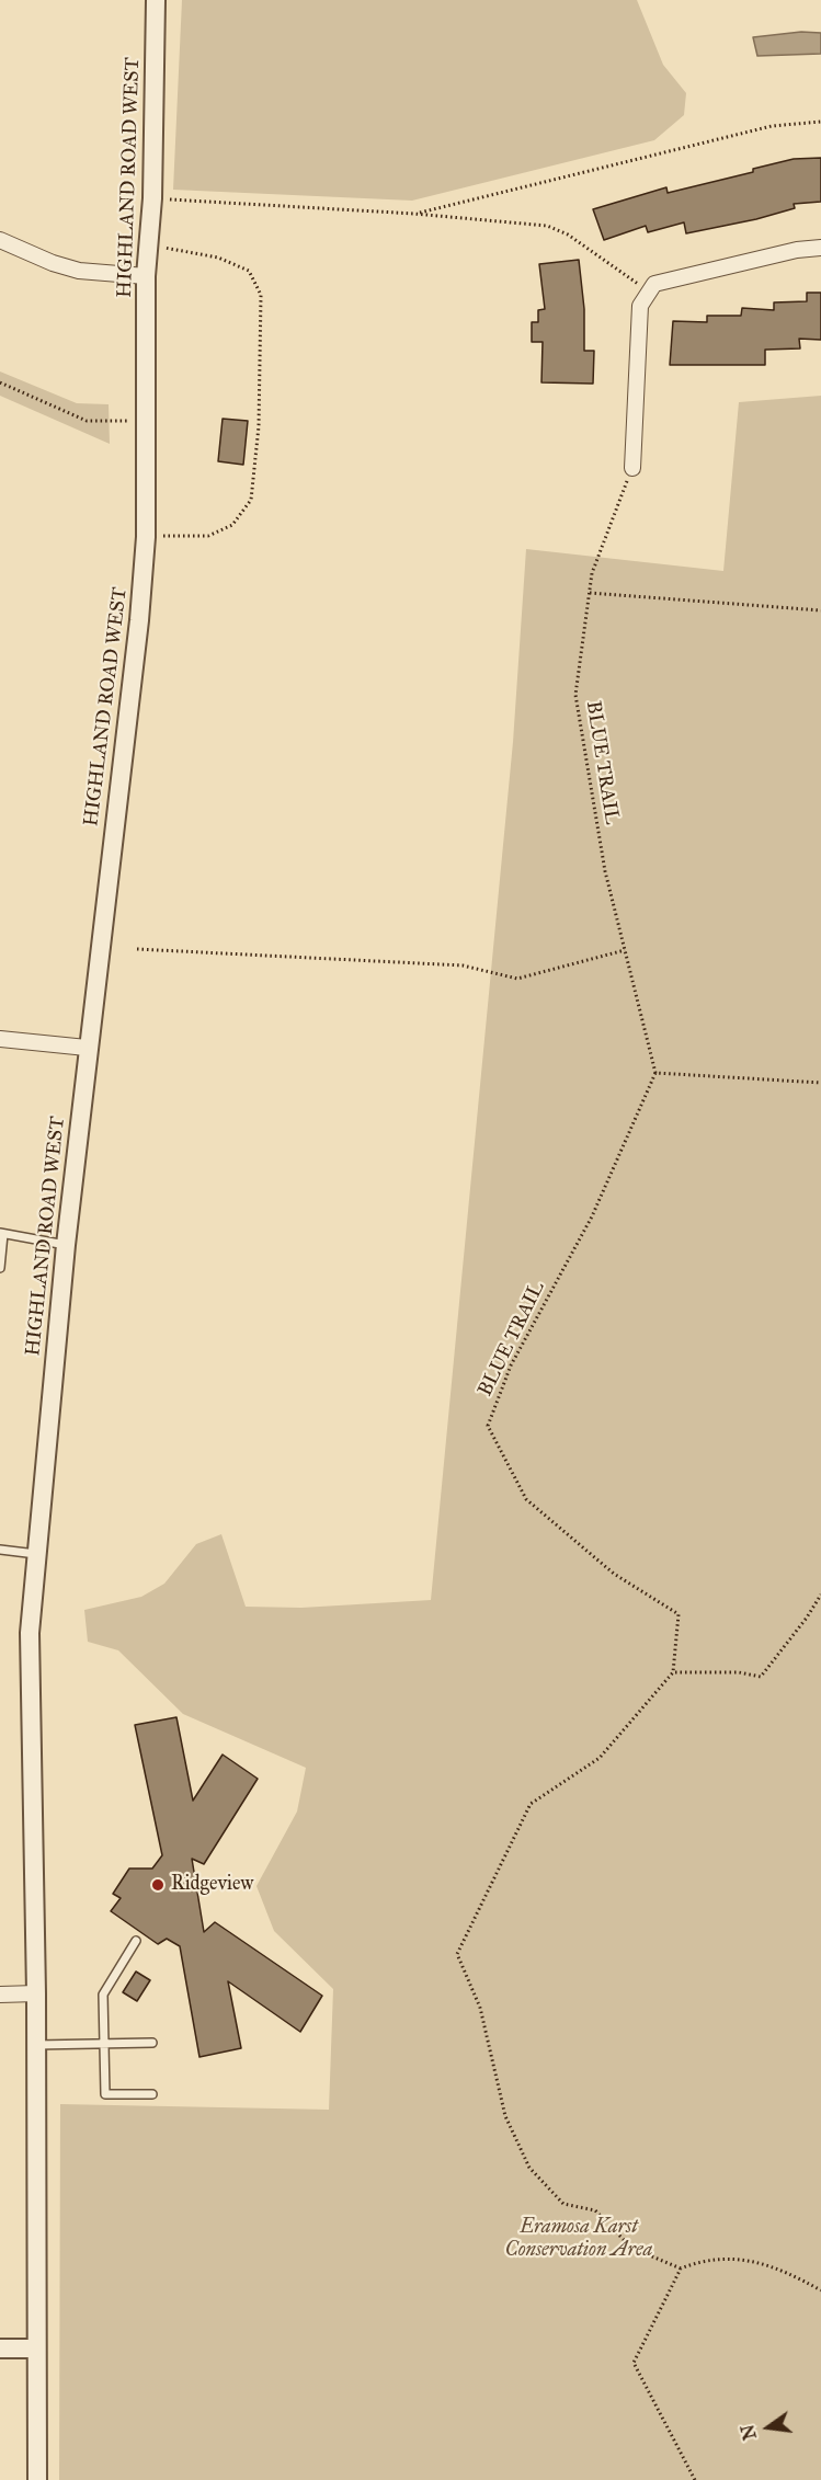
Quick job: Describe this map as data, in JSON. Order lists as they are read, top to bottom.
{
  "streets": {
    "street": ["HIGHLAND ROAD WEST"],
    "path": ["BLUE TRAIL"]
  },
  "parks": ["Eramosa Karst Conservation Area"],
  "places": ["Ridgeview"],
  "north": "left"
}
